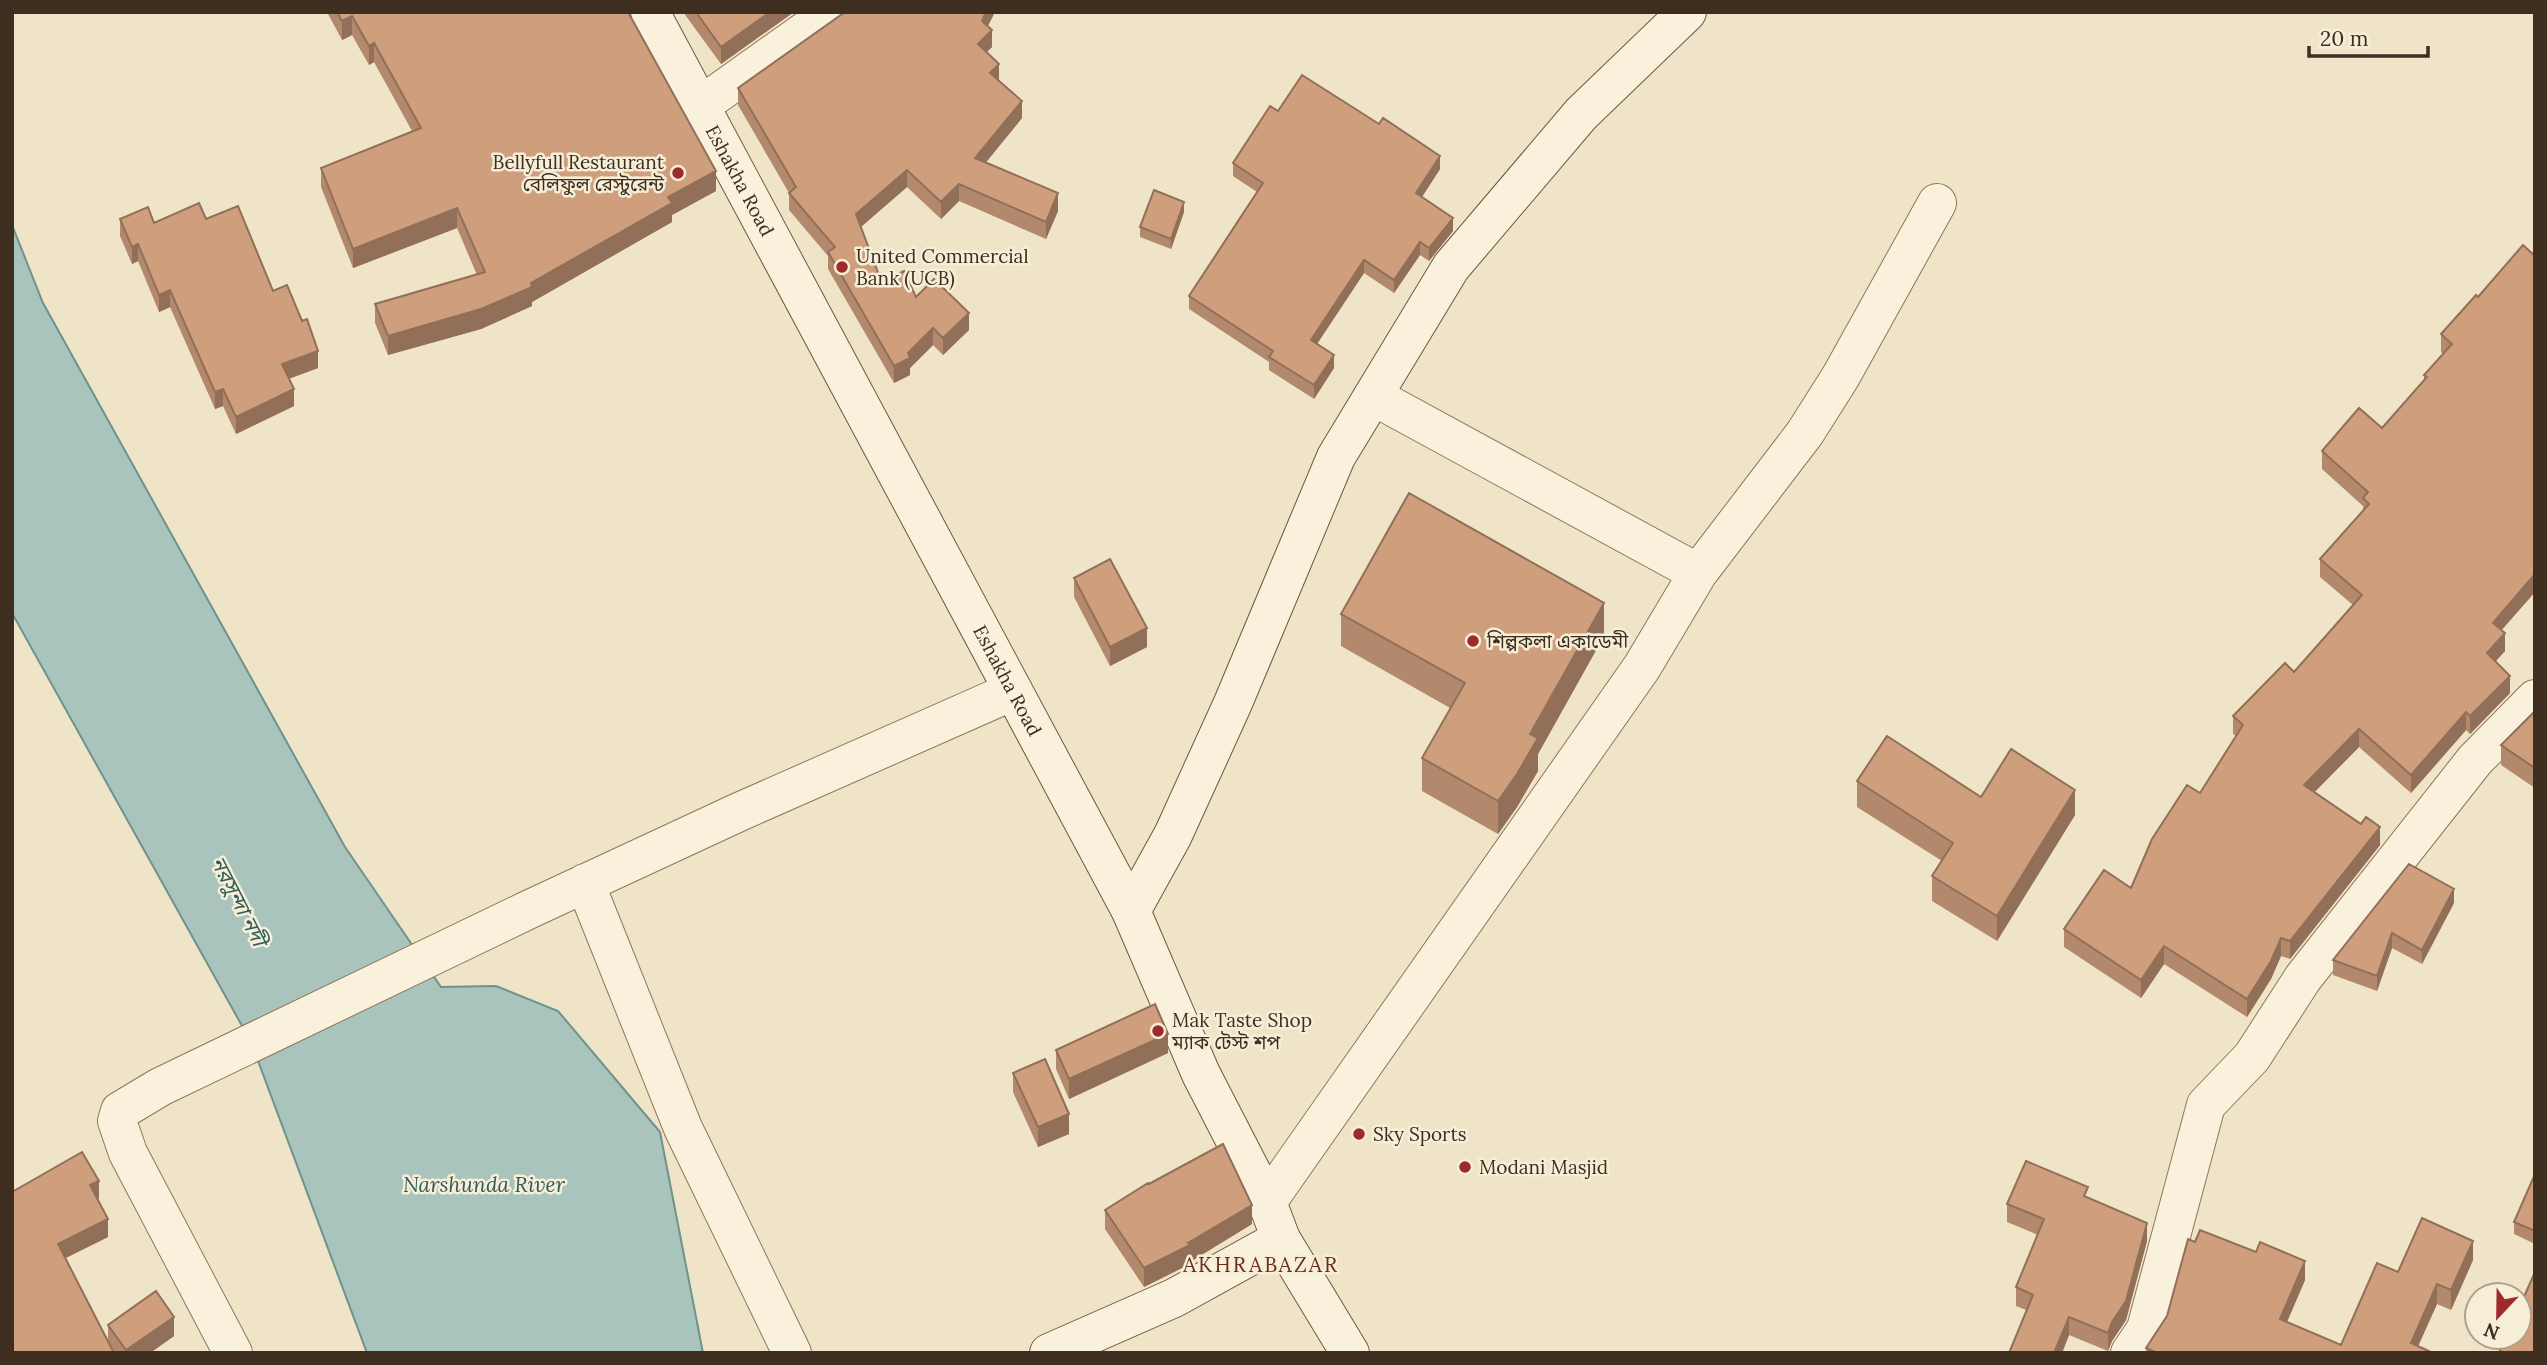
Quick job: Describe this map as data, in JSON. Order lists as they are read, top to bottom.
{
  "streets": {
    "street": ["Eshakha Road"]
  },
  "districts": ["AKHRABAZAR"],
  "water": ["নরসুন্দা নদী", "Narshunda River"],
  "places": [
    "Bellyfull Restaurant বেলিফুল রেস্টুরেন্ট",
    "United Commercial Bank (UCB)",
    "শিল্পকলা একাডেমী",
    "Mak Taste Shop ম্যাক টেস্ট শপ",
    "Sky Sports",
    "Modani Masjid"
  ],
  "scale_bar": "20 m",
  "north": "bottom"
}
